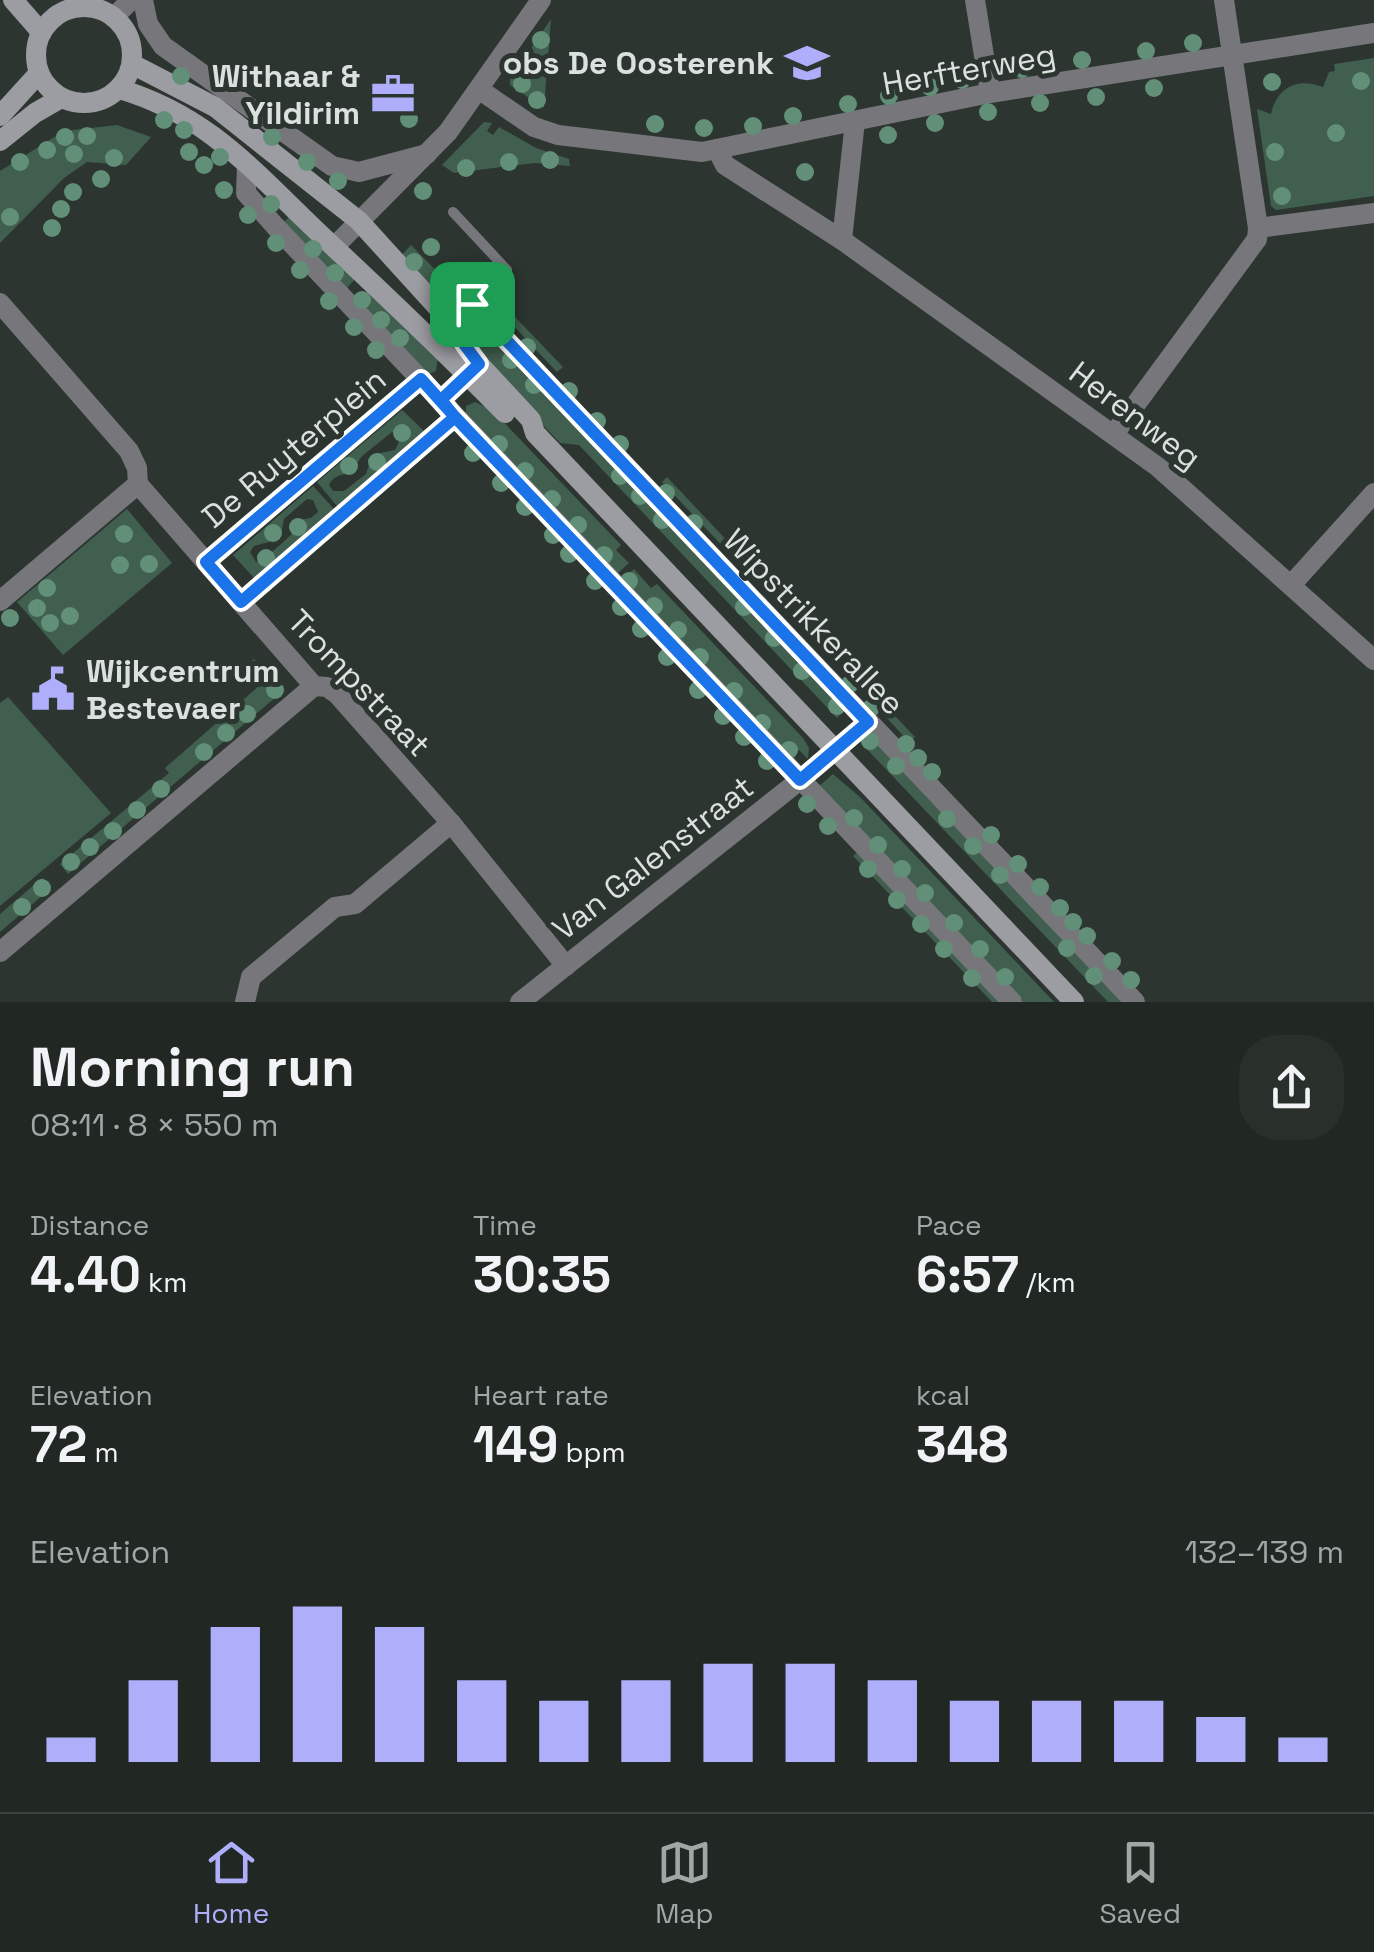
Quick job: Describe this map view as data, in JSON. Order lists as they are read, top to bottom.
{
  "streets": {
    "street": [
      "Herfterweg",
      "Herenweg",
      "De Ruyterplein",
      "Wipstrikkerallee",
      "Trompstraat",
      "Van Galenstraat"
    ]
  },
  "crossings": [
    ["Herfterweg", "Herenweg"],
    ["De Ruyterplein", "Trompstraat"],
    ["Wipstrikkerallee", "Van Galenstraat"],
    ["Trompstraat", "Van Galenstraat"]
  ],
  "places": {
    "school or university": ["obs De Oosterenk"],
    "office": ["Withaar & Yildirim"],
    "public building": ["Wijkcentrum Bestevaer"]
  },
  "page": {
    "heading": ["Morning run", "08:11 · 8 × 550 m"],
    "stats": [
      ["Distance", "4.40 km"],
      ["Time", "30:35"],
      ["Pace", "6:57 /km"],
      ["Elevation", "72 m"],
      ["Heart rate", "149 bpm"],
      ["kcal", "348"]
    ],
    "chart": ["Elevation", "132–139 m"],
    "tabs": ["Home", "Map", "Saved"]
  }
}
